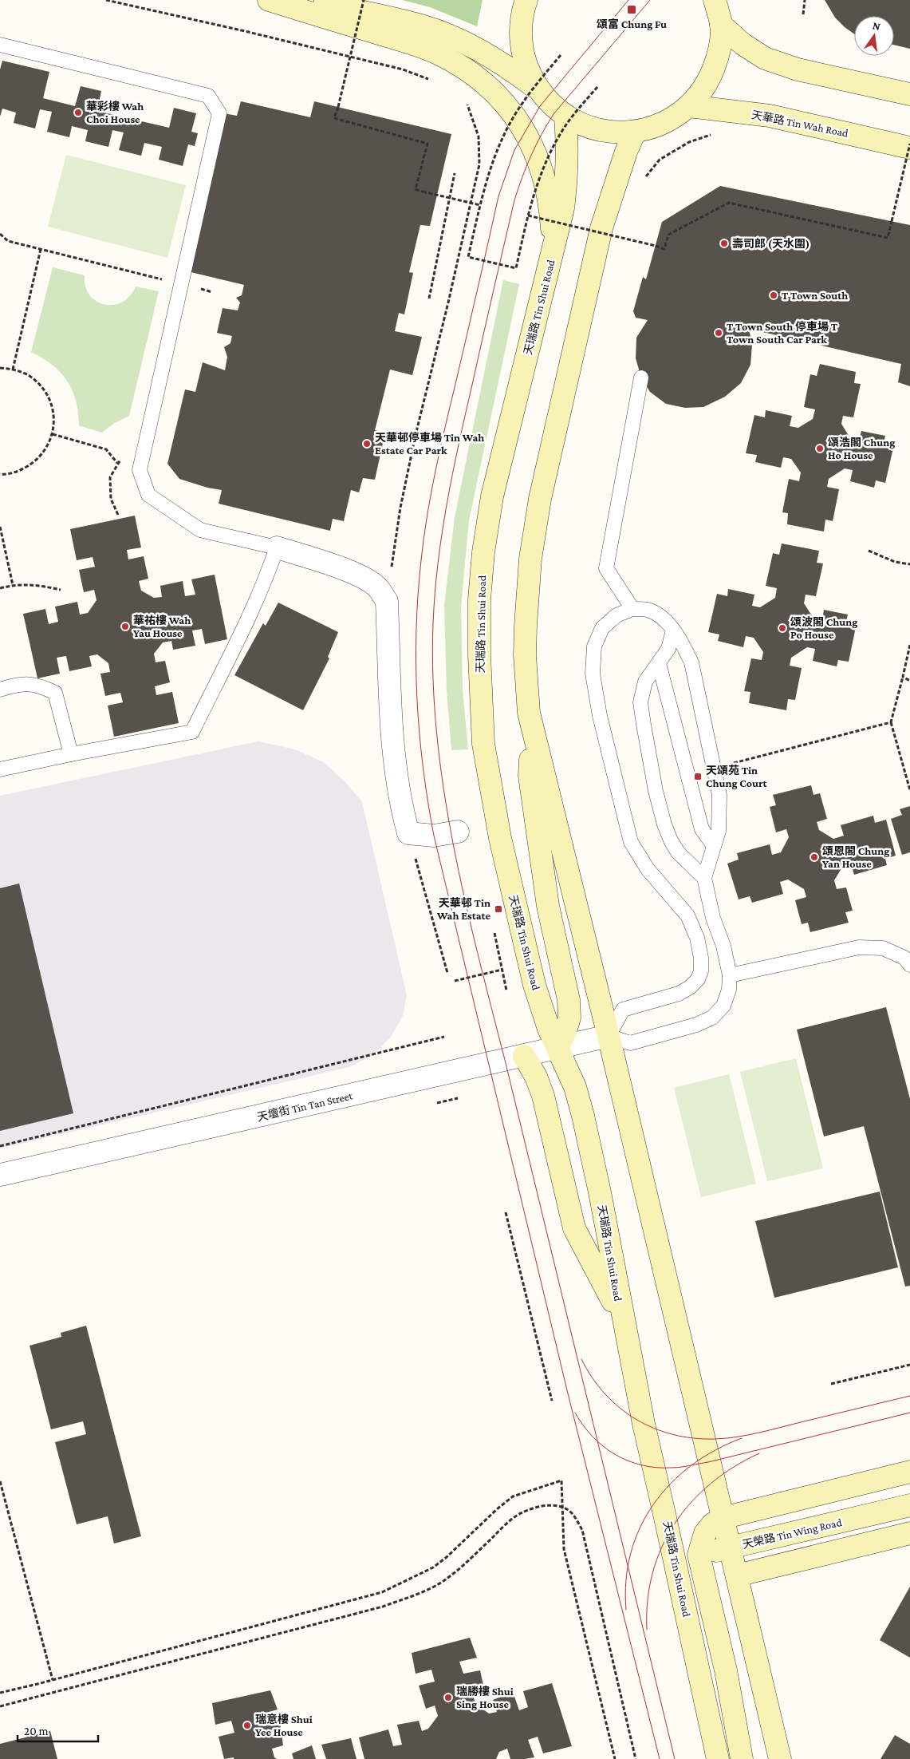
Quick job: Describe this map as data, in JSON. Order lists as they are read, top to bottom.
{
  "streets": {
    "main road": ["天華路 Tin Wah Road", "天瑞路 Tin Shui Road", "天榮路 Tin Wing Road"],
    "street": ["天壇街 Tin Tan Street"]
  },
  "crossings": [
    ["天瑞路 Tin Shui Road", "天壇街 Tin Tan Street"],
    ["天瑞路 Tin Shui Road", "天榮路 Tin Wing Road"]
  ],
  "places": {
    "transit": ["頌富 Chung Fu", "天頌苑 Tin Chung Court", "天華邨 Tin Wah Estate"],
    "other": [
      "華彩樓 Wah Choi House",
      "壽司郎 (天水圍)",
      "T Town South",
      "T Town South 停車場 T Town South Car Park",
      "天華邨停車場 Tin Wah Estate Car Park",
      "頌浩閣 Chung Ho House",
      "華祐樓 Wah Yau House",
      "頌波閣 Chung Po House",
      "頌恩閣 Chung Yan House",
      "瑞勝樓 Shui Sing House",
      "瑞意樓 Shui Yee House"
    ]
  },
  "scale_bar": "20 m",
  "north": "top"
}
